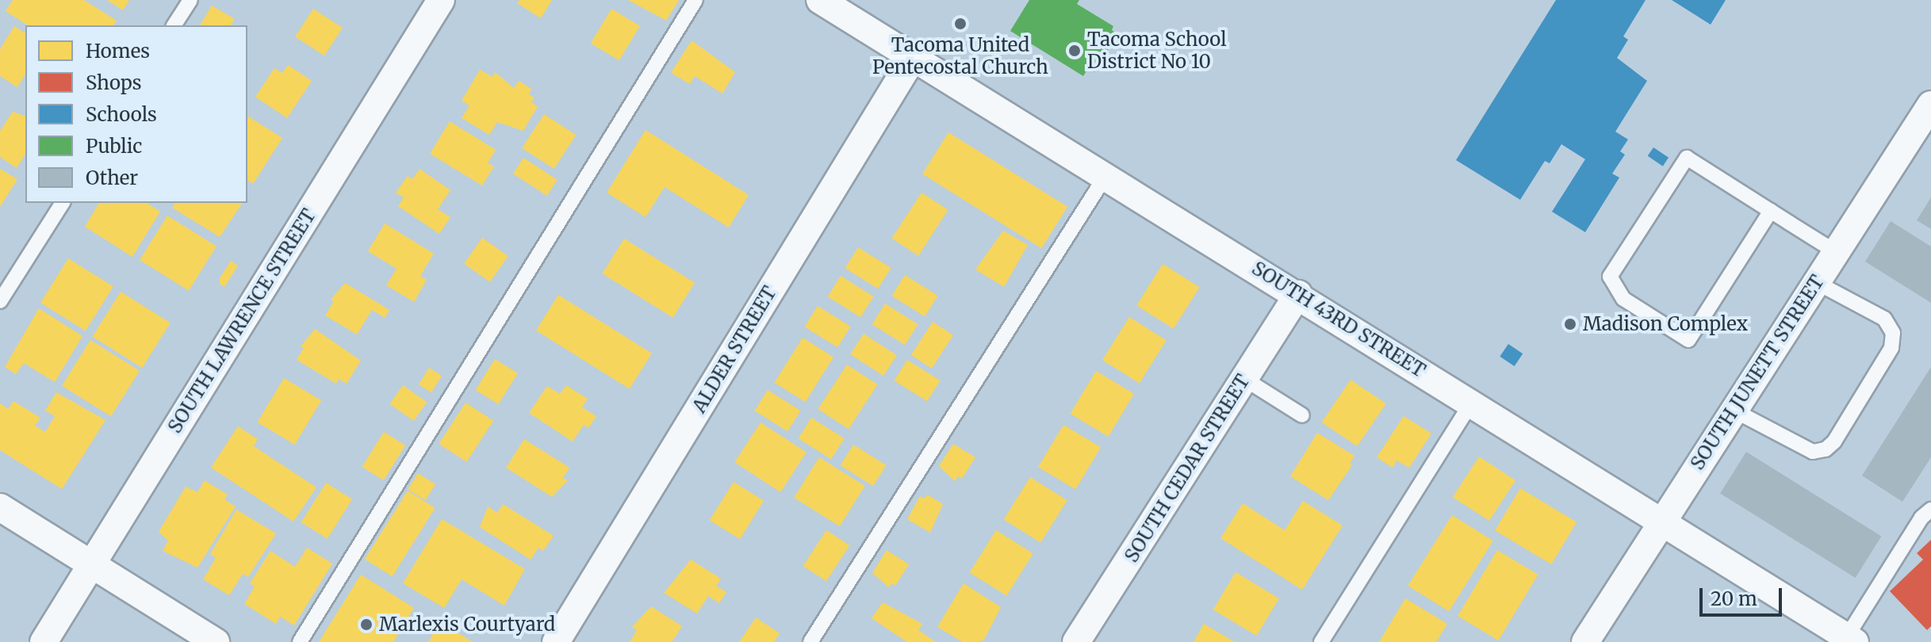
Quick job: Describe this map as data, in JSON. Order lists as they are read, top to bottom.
{
  "streets": {
    "street": [
      "SOUTH 43RD STREET",
      "SOUTH LAWRENCE STREET",
      "ALDER STREET",
      "SOUTH JUNETT STREET",
      "SOUTH CEDAR STREET"
    ]
  },
  "crossings": [
    ["SOUTH 43RD STREET", "ALDER STREET"],
    ["SOUTH 43RD STREET", "SOUTH JUNETT STREET"],
    ["SOUTH 43RD STREET", "SOUTH CEDAR STREET"]
  ],
  "places": [
    "Tacoma United Pentecostal Church",
    "Tacoma School District No 10",
    "Madison Complex",
    "Marlexis Courtyard"
  ],
  "legend": [
    "Homes",
    "Shops",
    "Schools",
    "Public",
    "Other"
  ],
  "scale_bar": "20 m"
}
